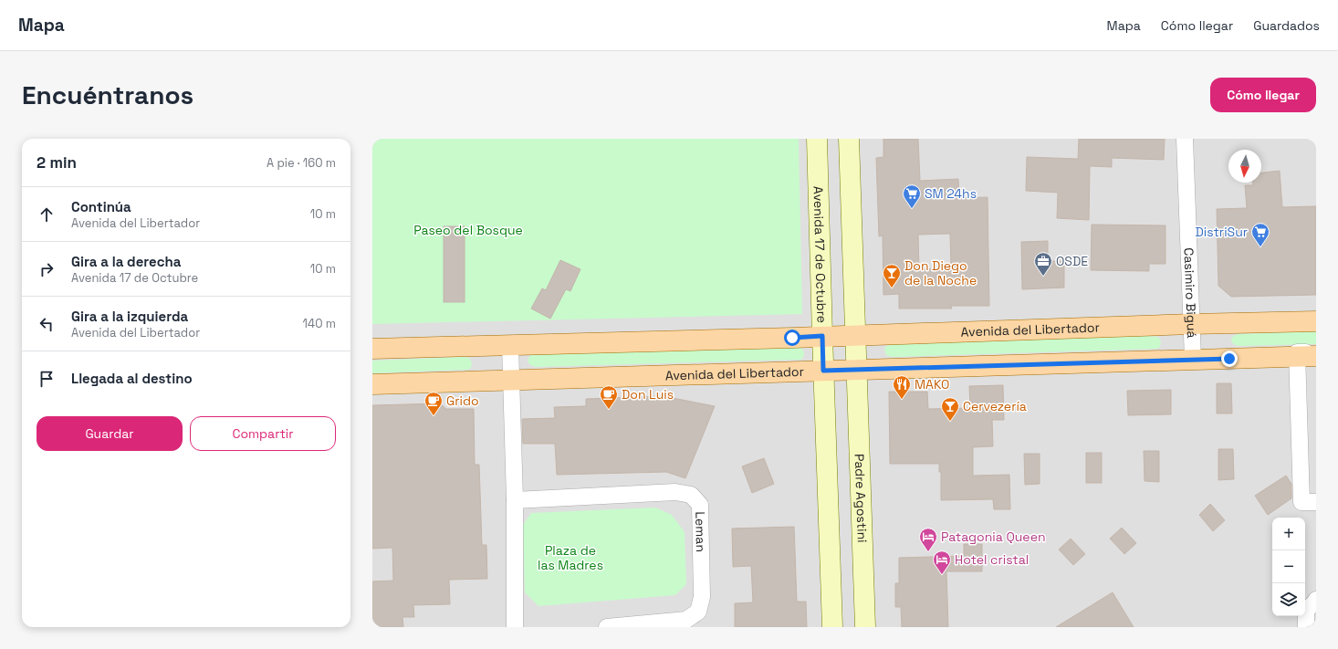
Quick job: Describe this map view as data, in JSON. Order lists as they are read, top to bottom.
{
  "streets": {
    "main road": ["Avenida 17 de Octubre", "Avenida del Libertador", "Padre Agostini"],
    "street": ["Casimiro Biguá", "Leman"]
  },
  "crossings": [
    ["Avenida 17 de Octubre", "Avenida del Libertador"],
    ["Casimiro Biguá", "Avenida del Libertador"],
    ["Avenida del Libertador", "Padre Agostini"]
  ],
  "parks": ["Paseo del Bosque", "Plaza de las Madres"],
  "places": {
    "supermarket": ["SM 24hs", "DistriSur"],
    "office": ["OSDE"],
    "bar": ["Don Diego de la Noche", "Cervezería"],
    "restaurant": ["MAKO"],
    "cafe": ["Don Luis", "Grido"],
    "hotel": ["Patagonia Queen", "Hotel cristal"]
  },
  "north": "bottom",
  "page": {
    "header": "Mapa",
    "nav": ["Mapa", "Cómo llegar", "Guardados"],
    "buttons": [
      "Cómo llegar",
      ["Guardar", "Compartir"]
    ],
    "title": "Encuéntranos",
    "heading": ["2 min", "A pie · 160 m"],
    "list": [
      ["Continúa", "Avenida del Libertador", "10 m"],
      ["Gira a la derecha", "Avenida 17 de Octubre", "10 m"],
      ["Gira a la izquierda", "Avenida del Libertador", "140 m"],
      "Llegada al destino"
    ],
    "map_buttons": ["+", "−"]
  }
}
